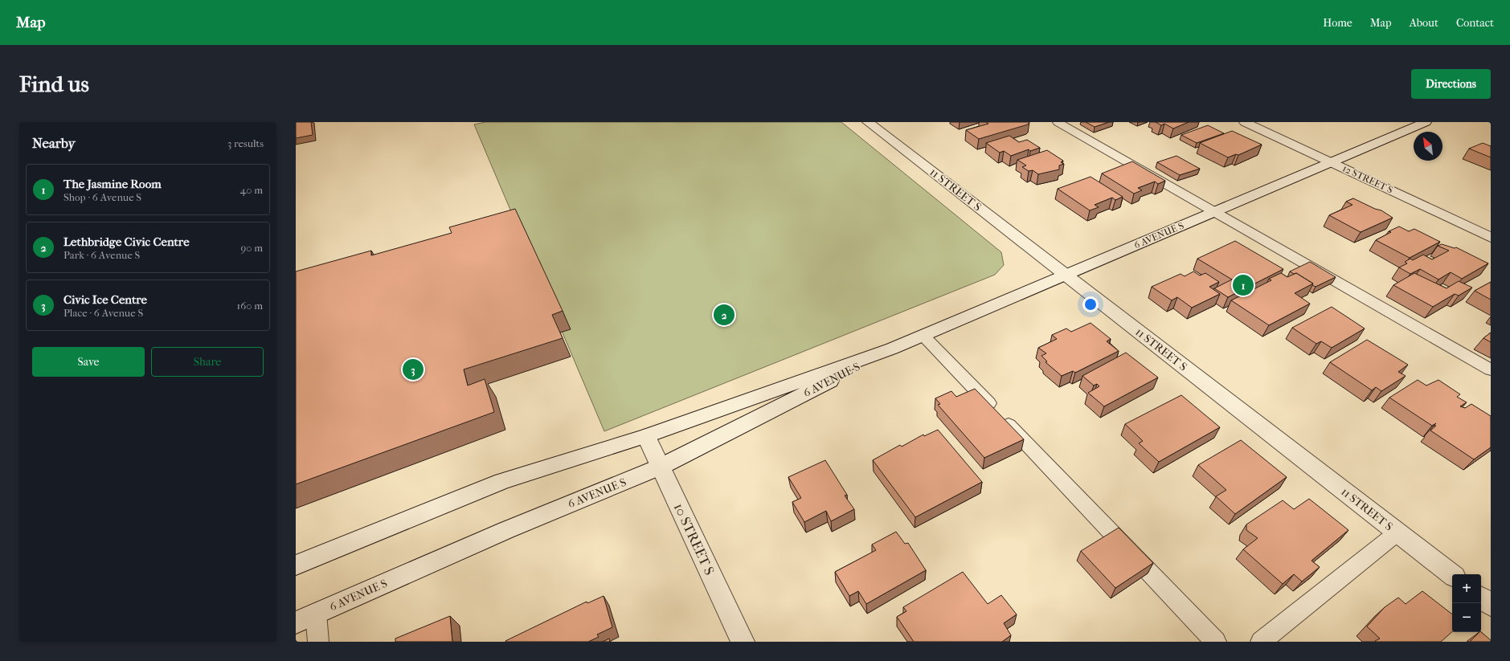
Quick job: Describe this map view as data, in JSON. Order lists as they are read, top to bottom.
{
  "streets": {
    "main road": [
      "12 STREET S",
      "11 STREET S",
      "6 AVENUE S",
      "10 STREET S"
    ]
  },
  "crossings": [
    ["12 STREET S", "6 AVENUE S"],
    ["11 STREET S", "6 AVENUE S"],
    ["6 AVENUE S", "10 STREET S"]
  ],
  "north": "top left",
  "page": {
    "header": "Map",
    "nav": [
      "Home",
      "Map",
      "About",
      "Contact"
    ],
    "buttons": [
      "Directions",
      ["Save", "Share"]
    ],
    "title": "Find us",
    "heading": ["Nearby", "3 results"],
    "list": [
      {
        "mark": "1",
        "name": "The Jasmine Room",
        "note": "Shop · 6 Avenue S",
        "value": "40 m"
      },
      {
        "mark": "2",
        "name": "Lethbridge Civic Centre",
        "note": "Park · 6 Avenue S",
        "value": "90 m"
      },
      {
        "mark": "3",
        "name": "Civic Ice Centre",
        "note": "Place · 6 Avenue S",
        "value": "160 m"
      }
    ],
    "pins": ["1", "2", "3"],
    "map_buttons": ["+", "−"]
  }
}
